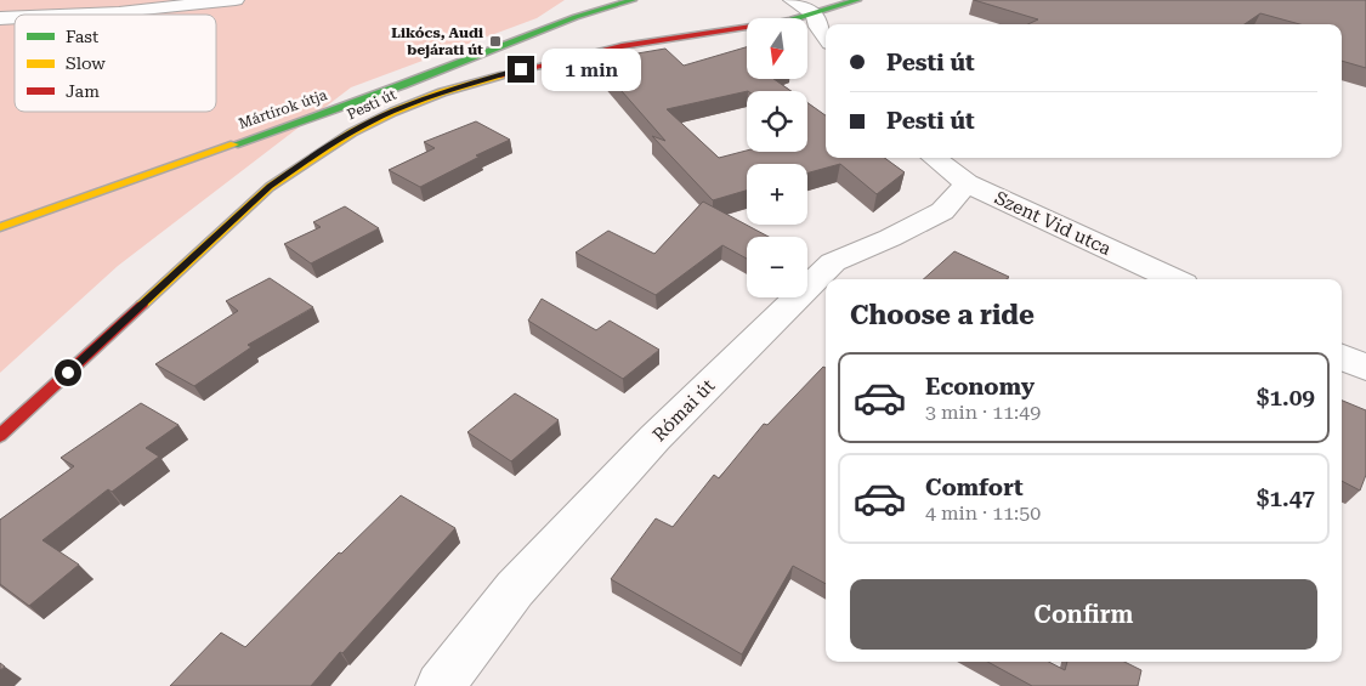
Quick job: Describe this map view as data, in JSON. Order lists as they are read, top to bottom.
{
  "streets": {
    "street": [
      "Pesti út",
      "Mártírok útja",
      "Szent Vid utca",
      "Római út"
    ]
  },
  "crossings": [
    ["Szent Vid utca", "Római út"]
  ],
  "places": {
    "transit": ["Likócs, Audi bejárati út"]
  },
  "legend": ["Fast", "Slow", "Jam"],
  "north": "bottom",
  "page": {
    "map_buttons": ["+", "−"],
    "banner": ["Pesti út", "Pesti út"],
    "bubble": "1 min",
    "heading": "Choose a ride",
    "list": [
      {
        "name": "Economy",
        "note": "3 min · 11:49",
        "value": "$1.09"
      },
      {
        "name": "Comfort",
        "note": "4 min · 11:50",
        "value": "$1.47"
      }
    ],
    "buttons": "Confirm"
  }
}
